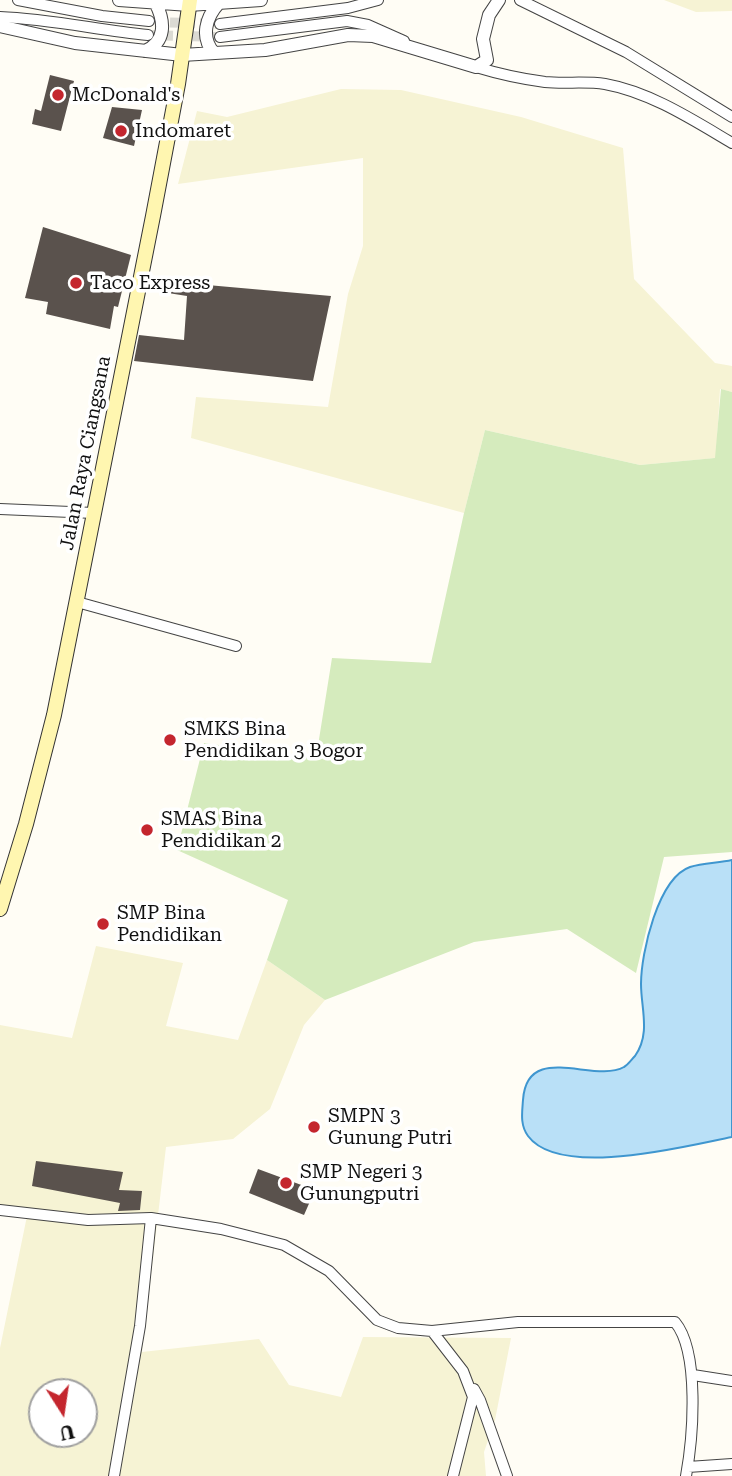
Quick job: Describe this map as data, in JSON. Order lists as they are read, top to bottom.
{
  "streets": {
    "main road": ["Jalan Raya Ciangsana"]
  },
  "places": [
    "McDonald's",
    "Indomaret",
    "Taco Express",
    "SMKS Bina Pendidikan 3 Bogor",
    "SMAS Bina Pendidikan 2",
    "SMP Bina Pendidikan",
    "SMPN 3 Gunung Putri",
    "SMP Negeri 3 Gunungputri"
  ],
  "north": "bottom"
}
